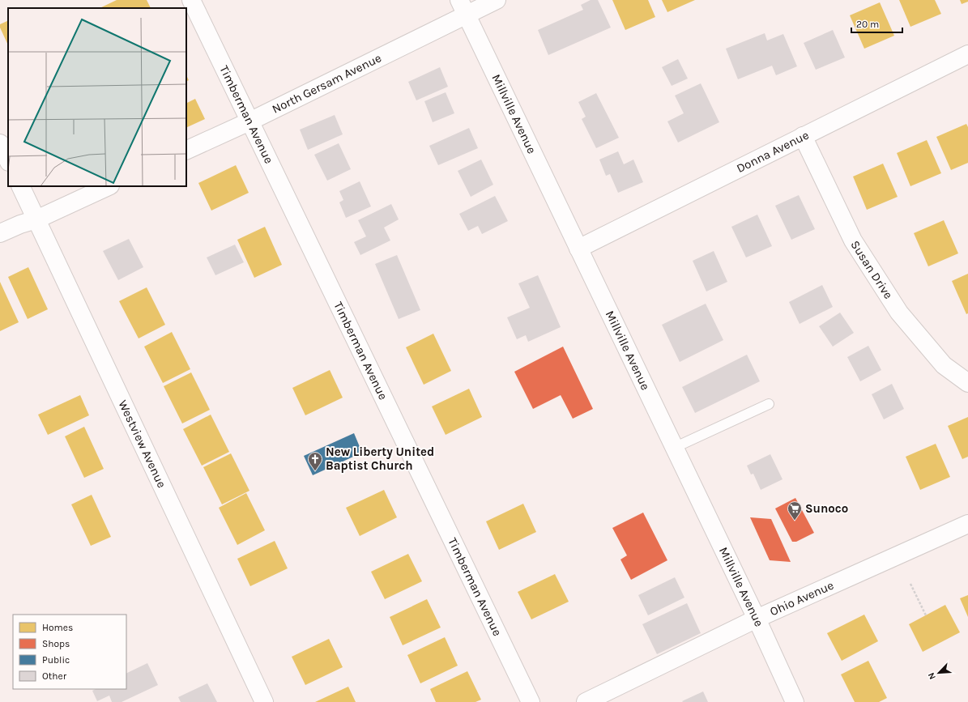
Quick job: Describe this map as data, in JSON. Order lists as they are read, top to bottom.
{
  "streets": {
    "street": [
      "North Gersam Avenue",
      "Millville Avenue",
      "Timberman Avenue",
      "Donna Avenue",
      "Susan Drive",
      "Westview Avenue",
      "Ohio Avenue"
    ]
  },
  "crossings": [
    ["North Gersam Avenue", "Millville Avenue"],
    ["North Gersam Avenue", "Timberman Avenue"],
    ["Millville Avenue", "Donna Avenue"],
    ["Millville Avenue", "Ohio Avenue"],
    ["Donna Avenue", "Susan Drive"]
  ],
  "places": {
    "church": ["New Liberty United Baptist Church"],
    "supermarket": ["Sunoco"]
  },
  "legend": [
    "Homes",
    "Shops",
    "Public",
    "Other"
  ],
  "scale_bar": "20 m",
  "north": "bottom left"
}
